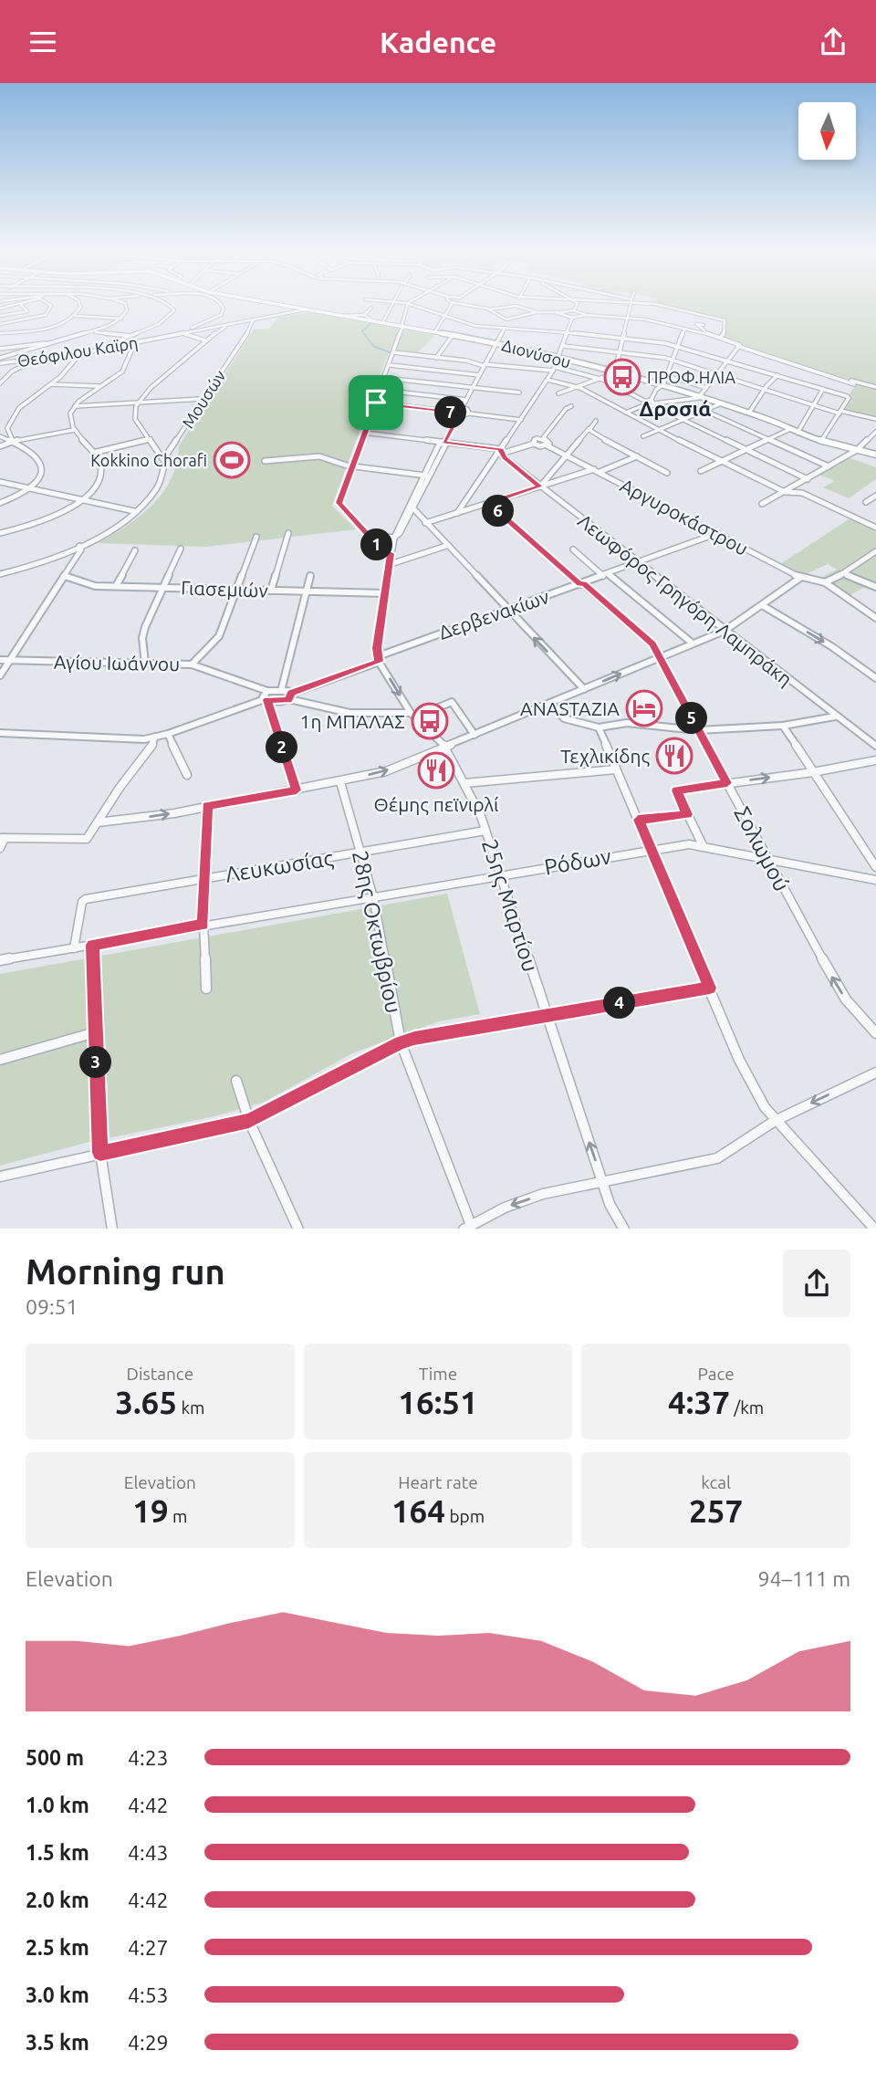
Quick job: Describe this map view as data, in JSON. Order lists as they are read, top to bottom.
{
  "streets": {
    "main road": ["Διονύσου"],
    "street": [
      "Θεόφιλου Καϊρη",
      "Μουσών",
      "Αργυροκάστρου",
      "Γιασεμιών",
      "Λεωφόρος Γρηγόρη Λαμπράκη",
      "Δερβενακίων",
      "Αγίου Ιωάννου",
      "Σολωμού",
      "Ρόδων",
      "Λευκωσίας",
      "25ης Μαρτίου",
      "28ης Οκτωβρίου"
    ]
  },
  "crossings": [
    ["Θεόφιλου Καϊρη", "Διονύσου"],
    ["Θεόφιλου Καϊρη", "Μουσών"],
    ["Αργυροκάστρου", "Δερβενακίων"],
    ["Λεωφόρος Γρηγόρη Λαμπράκη", "Δερβενακίων"],
    ["Δερβενακίων", "Αγίου Ιωάννου"],
    ["Δερβενακίων", "Σολωμού"],
    ["Δερβενακίων", "25ης Μαρτίου"],
    ["Σολωμού", "Ρόδων"],
    ["Ρόδων", "Λευκωσίας"],
    ["Ρόδων", "25ης Μαρτίου"],
    ["Ρόδων", "28ης Οκτωβρίου"],
    ["Λευκωσίας", "25ης Μαρτίου"],
    ["Λευκωσίας", "28ης Οκτωβρίου"]
  ],
  "districts": ["Δροσιά"],
  "places": {
    "bus stop": ["ΠΡΟΦ.ΗΛΙΑ", "1η ΜΠΑΛΑΣ"],
    "sports": ["Kokkino Chorafi"],
    "hotel": ["ANASTAZIA"],
    "restaurant": ["Τεχλικίδης", "Θέμης πεϊνιρλί"]
  },
  "north": "bottom",
  "page": {
    "header": "Kadence",
    "pins": [
      "7",
      "6",
      "1",
      "5",
      "2",
      "4",
      "3"
    ],
    "heading": ["Morning run", "09:51"],
    "stats": [
      ["Distance", "3.65 km"],
      ["Time", "16:51"],
      ["Pace", "4:37 /km"],
      ["Elevation", "19 m"],
      ["Heart rate", "164 bpm"],
      ["kcal", "257"]
    ],
    "chart": ["Elevation", "94–111 m"],
    "list": [
      {
        "name": "500 m",
        "note": "4:23"
      },
      {
        "name": "1.0 km",
        "note": "4:42"
      },
      {
        "name": "1.5 km",
        "note": "4:43"
      },
      {
        "name": "2.0 km",
        "note": "4:42"
      },
      {
        "name": "2.5 km",
        "note": "4:27"
      },
      {
        "name": "3.0 km",
        "note": "4:53"
      },
      {
        "name": "3.5 km",
        "note": "4:29"
      }
    ]
  }
}
